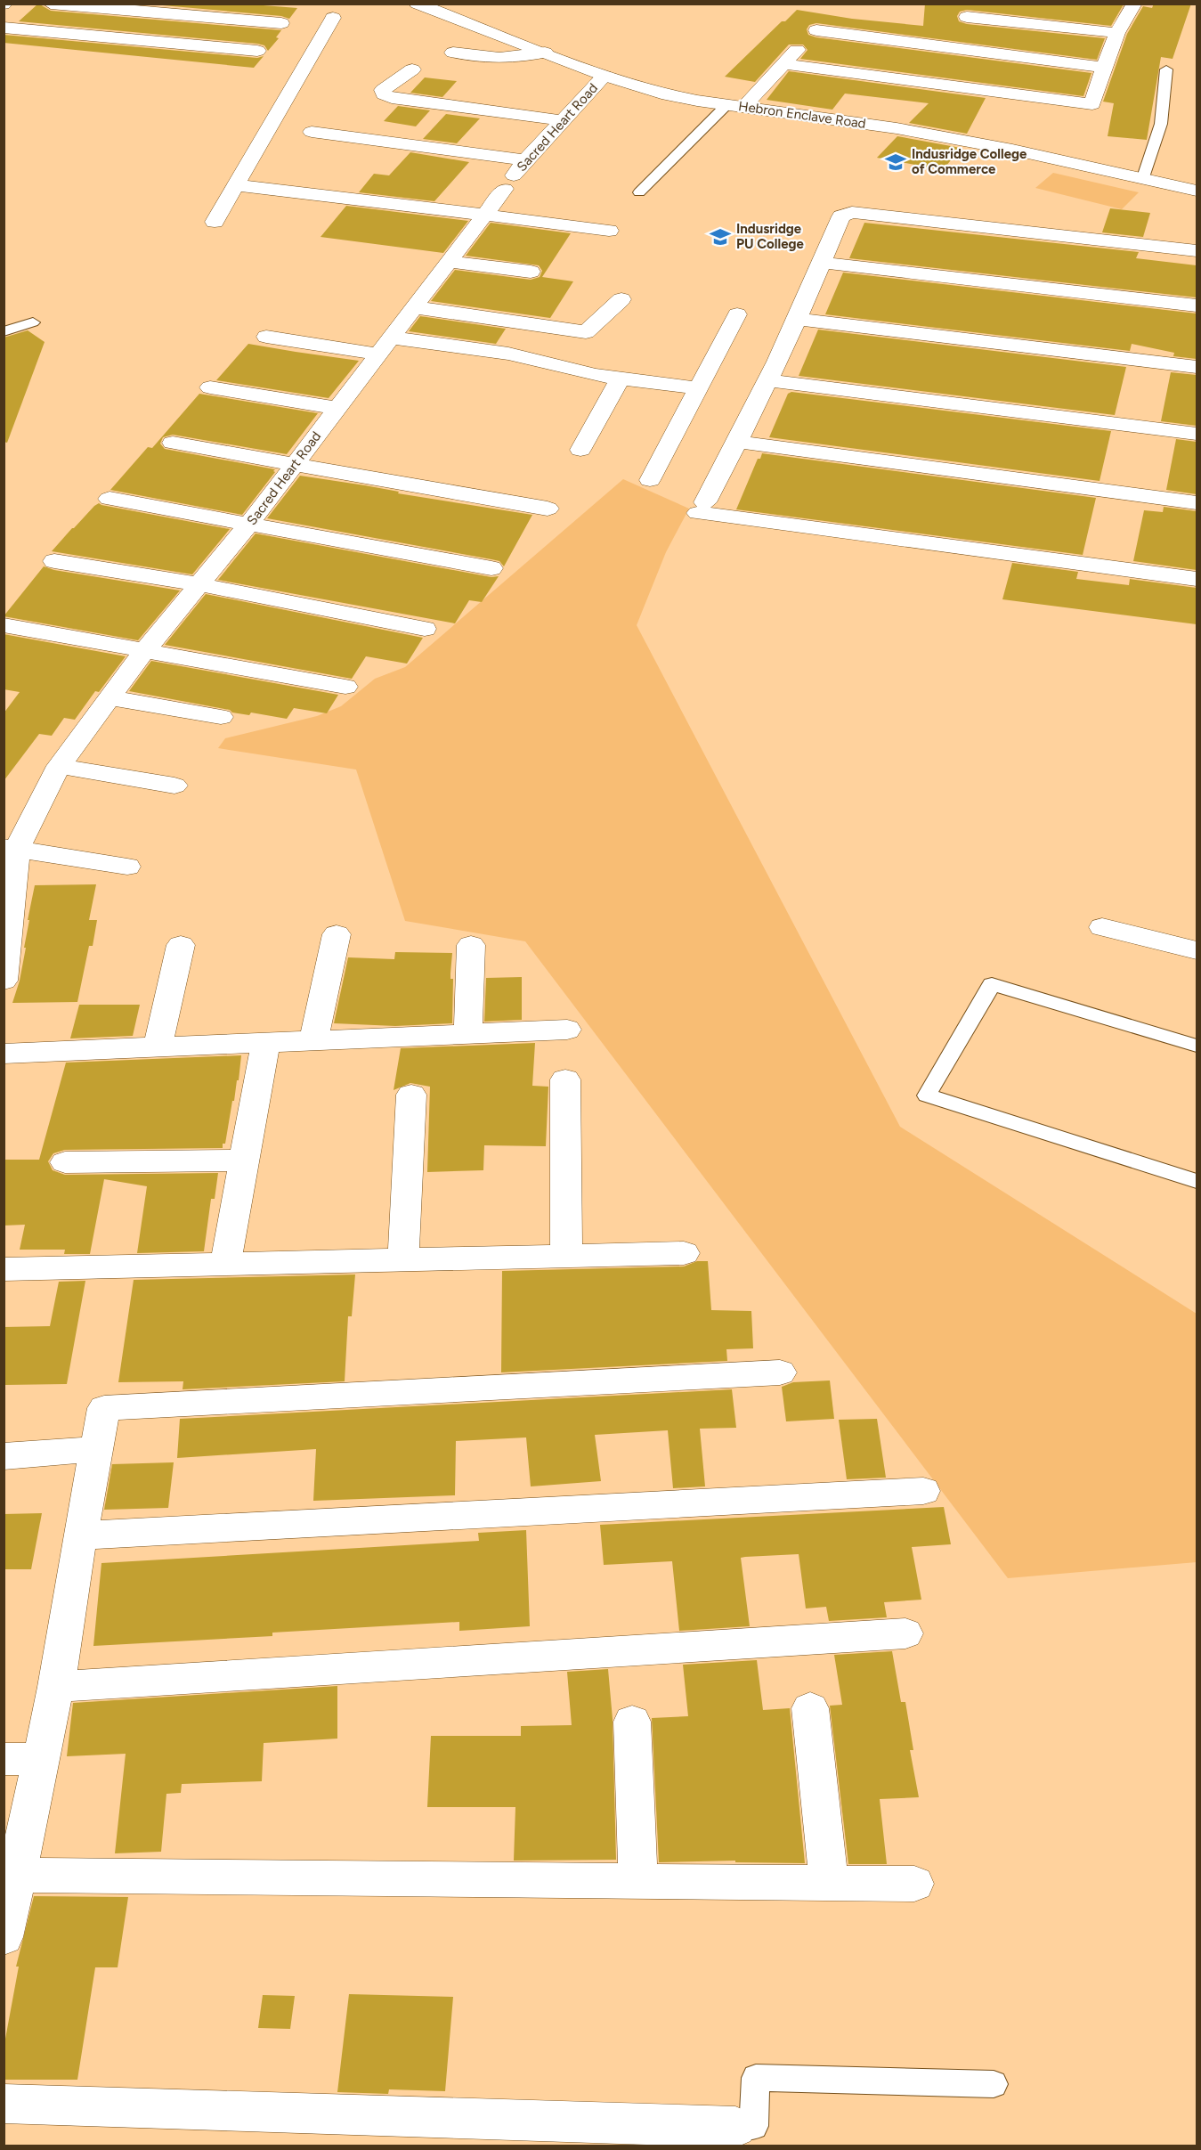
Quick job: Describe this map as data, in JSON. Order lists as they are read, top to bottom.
{
  "streets": {
    "street": ["Hebron Enclave Road", "Sacred Heart Road"]
  },
  "crossings": [
    ["Hebron Enclave Road", "Sacred Heart Road"]
  ],
  "places": {
    "school or university": ["Indusridge College of Commerce", "Indusridge PU College"]
  }
}
